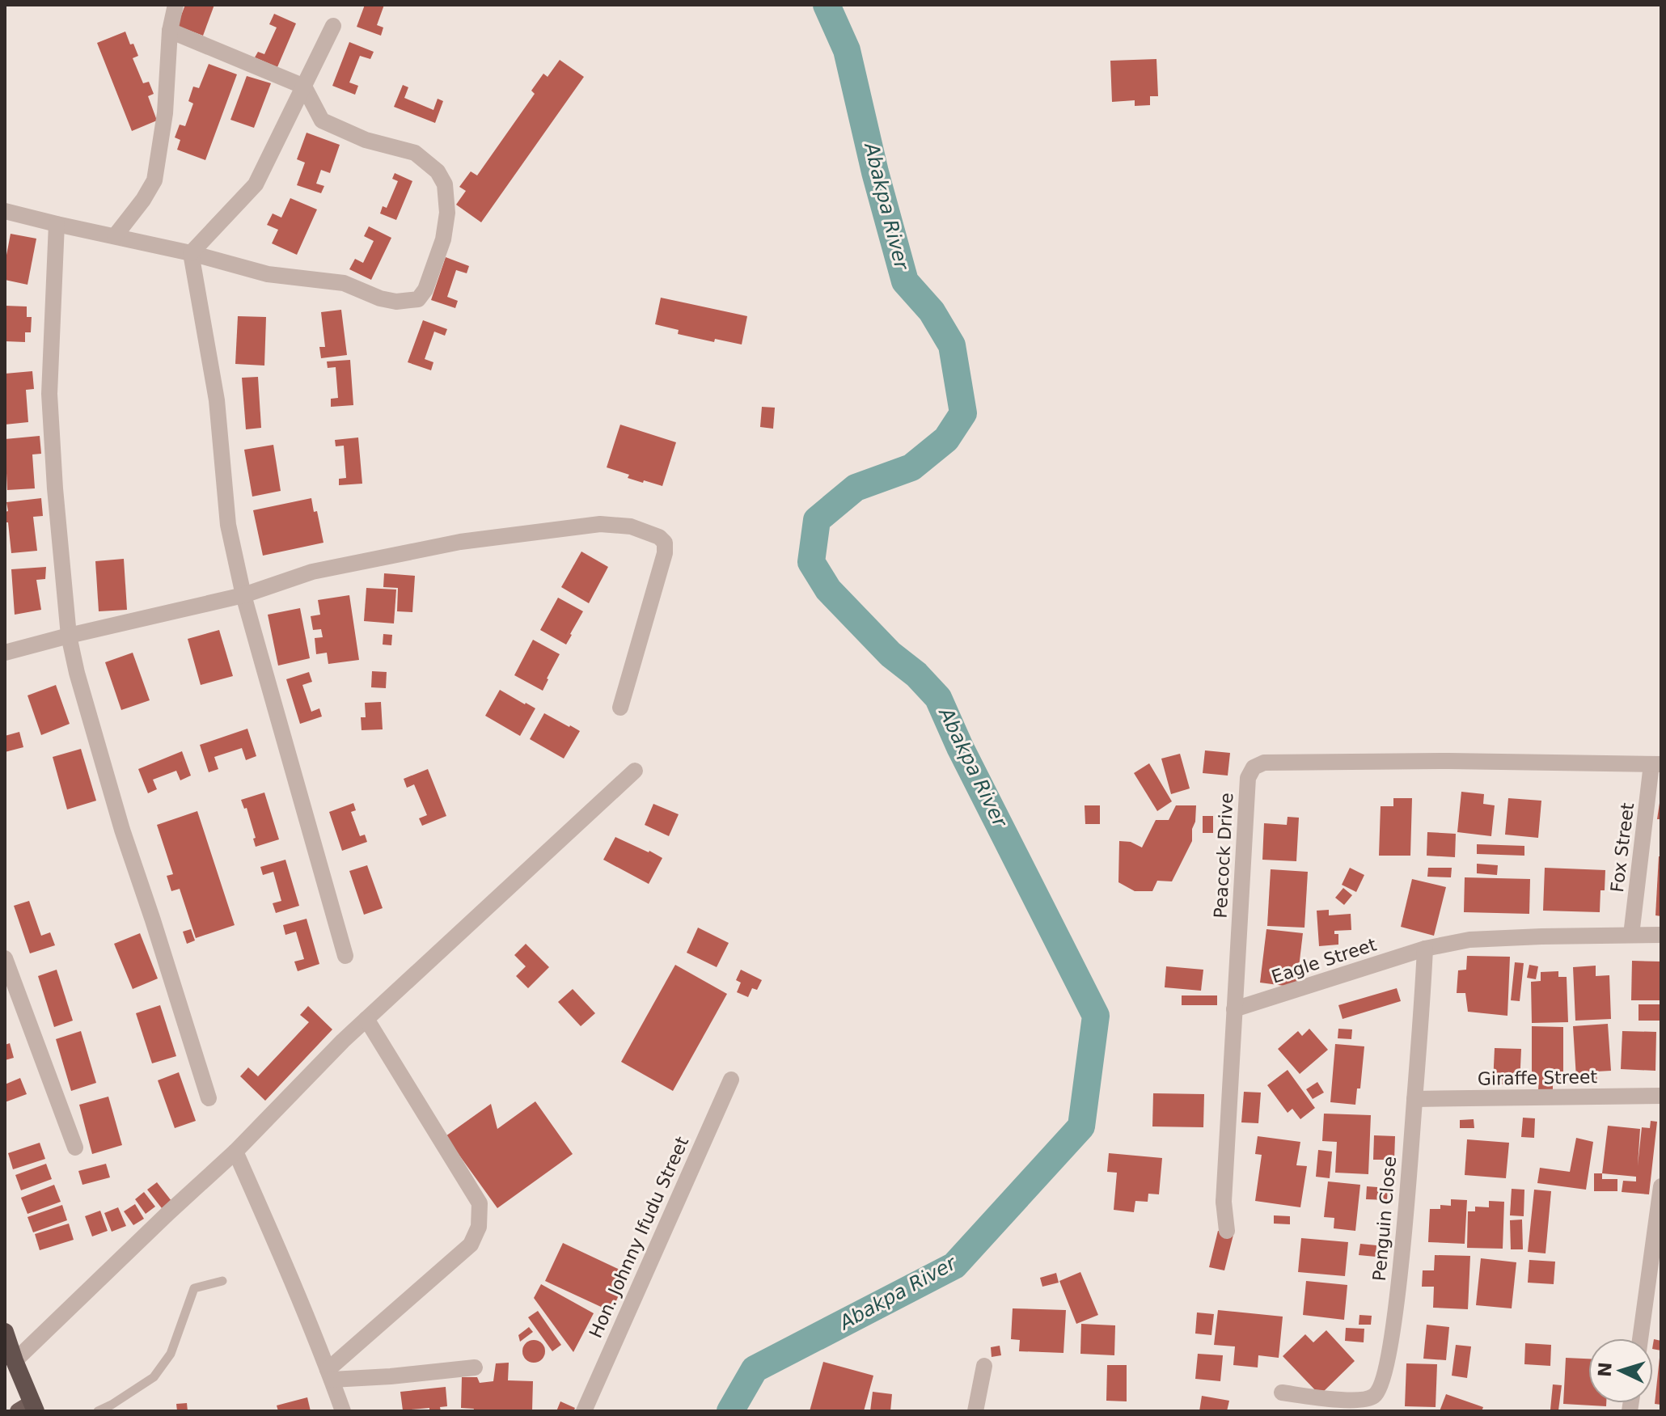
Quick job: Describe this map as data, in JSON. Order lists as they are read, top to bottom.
{
  "streets": {
    "street": [
      "Fox Street",
      "Peacock Drive",
      "Eagle Street",
      "Giraffe Street",
      "Penguin Close",
      "Hon. Johnny Ifudu Street"
    ]
  },
  "crossings": [
    ["Fox Street", "Peacock Drive"],
    ["Fox Street", "Eagle Street"],
    ["Peacock Drive", "Eagle Street"],
    ["Eagle Street", "Penguin Close"],
    ["Giraffe Street", "Penguin Close"]
  ],
  "water": ["Abakpa River"],
  "north": "left"
}
